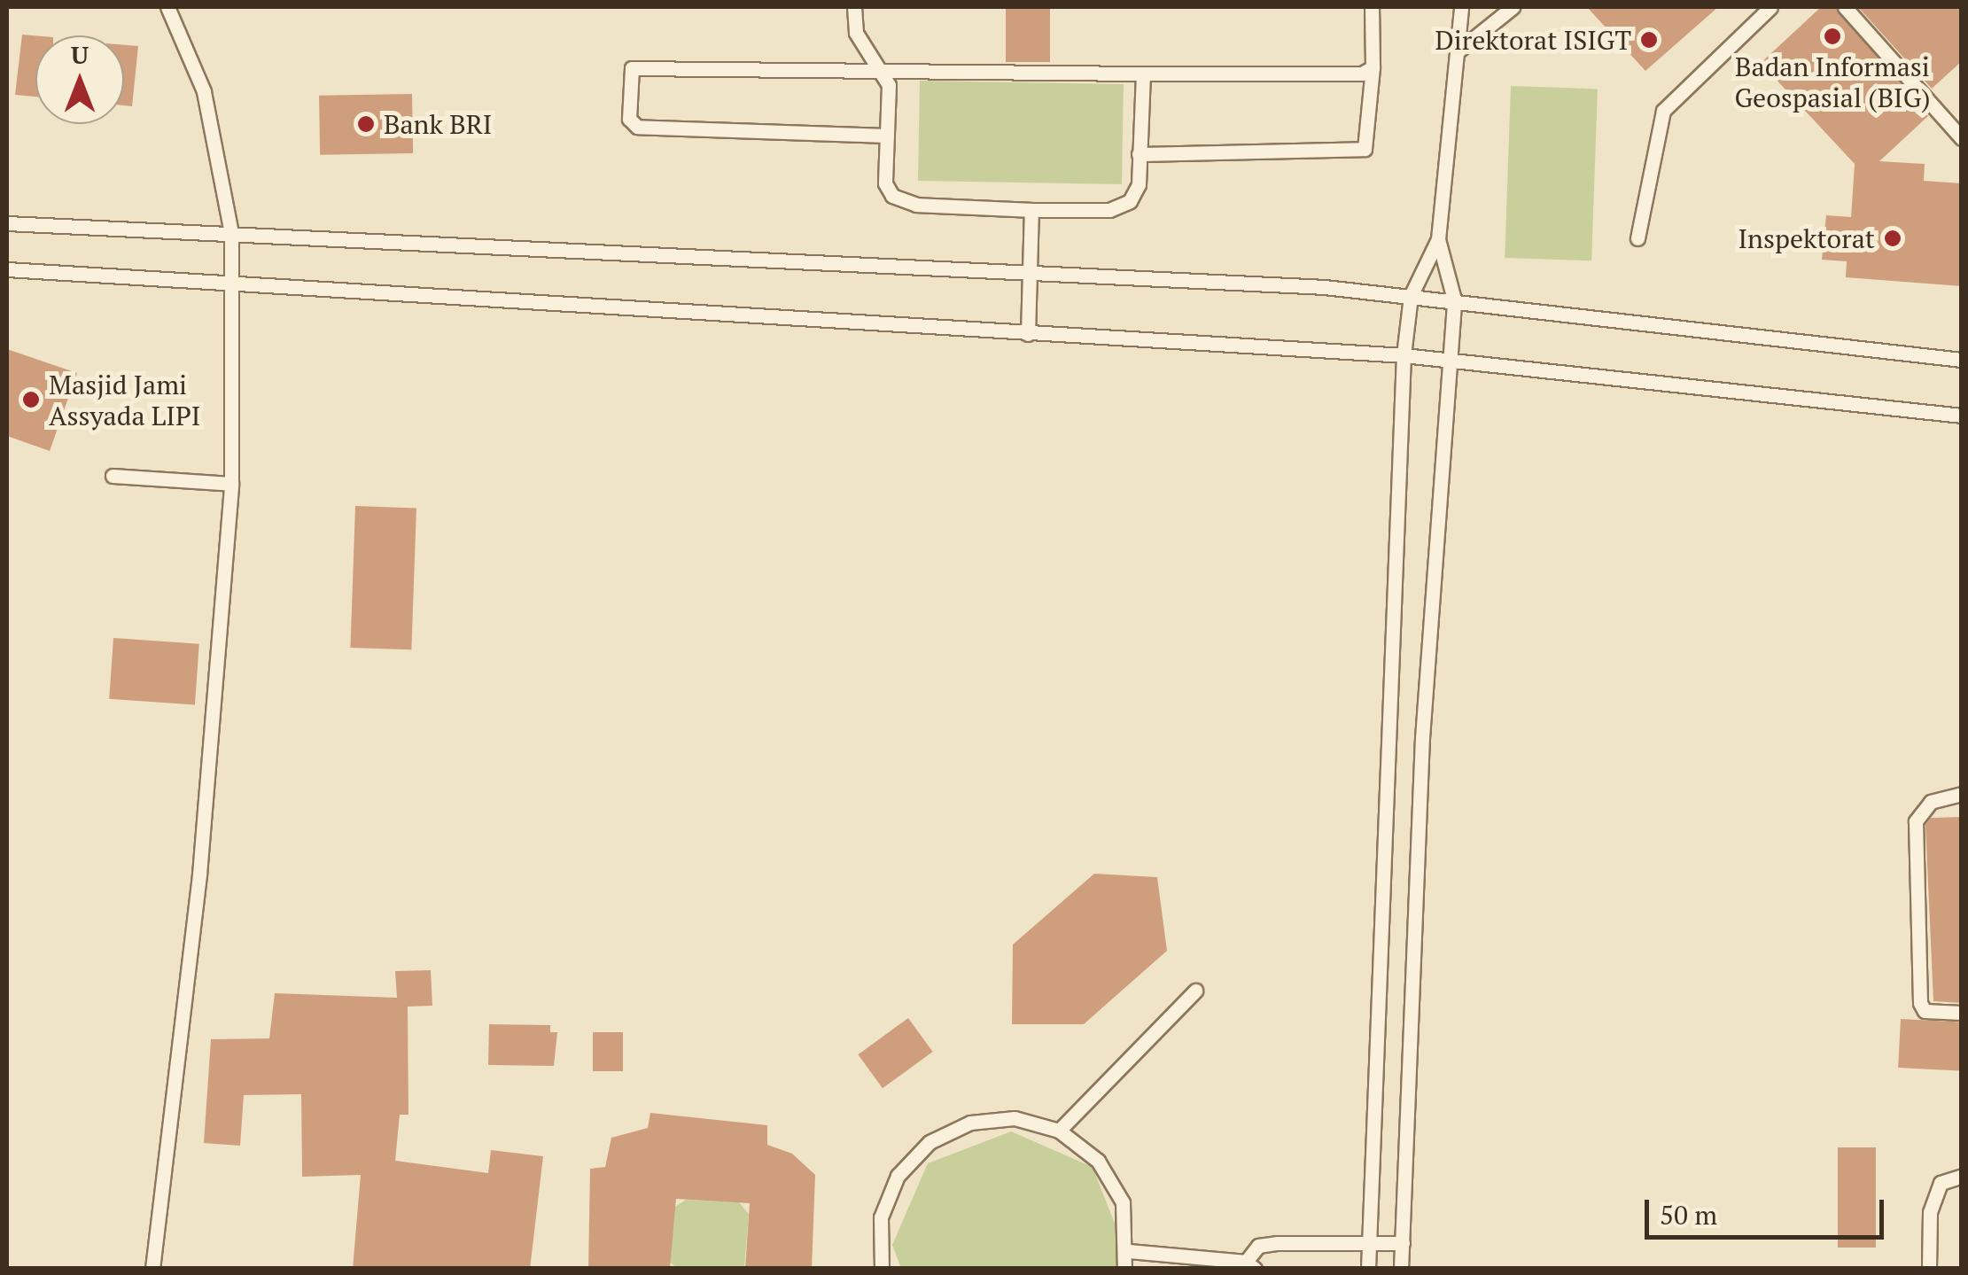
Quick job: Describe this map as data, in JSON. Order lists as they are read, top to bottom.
{
  "places": [
    "Badan Informasi Geospasial (BIG)",
    "Direktorat ISIGT",
    "Bank BRI",
    "Inspektorat",
    "Masjid Jami Assyada LIPI"
  ],
  "scale_bar": "50 m",
  "north": "top"
}
